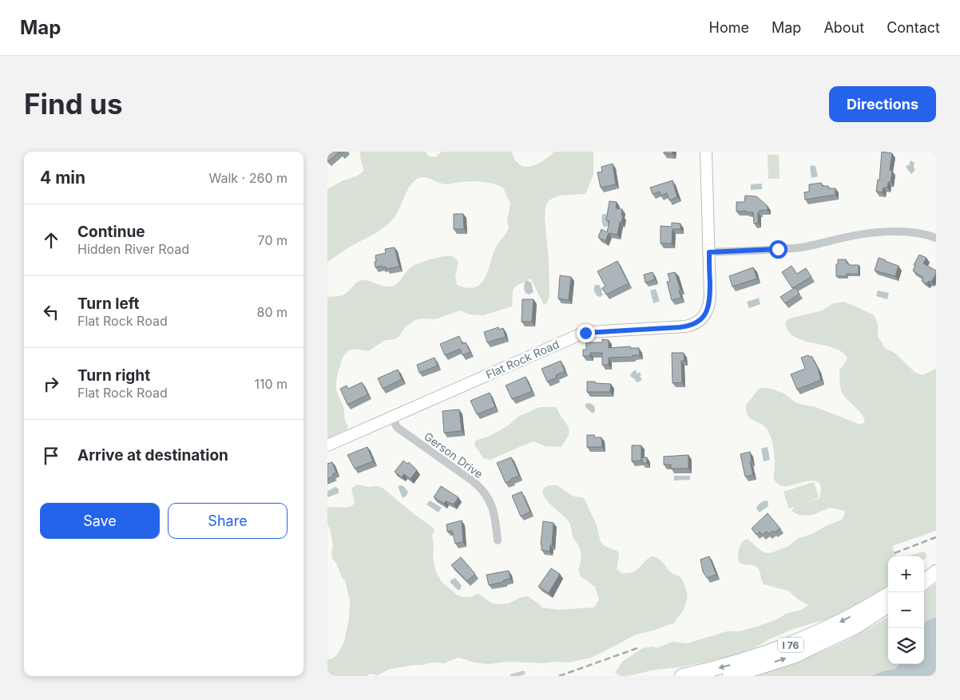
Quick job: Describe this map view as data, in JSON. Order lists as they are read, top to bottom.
{
  "streets": {
    "highway": ["I 76"],
    "street": ["Flat Rock Road", "Gerson Drive"]
  },
  "crossings": [
    ["Flat Rock Road", "Gerson Drive"]
  ],
  "page": {
    "header": "Map",
    "nav": [
      "Home",
      "Map",
      "About",
      "Contact"
    ],
    "buttons": [
      "Directions",
      ["Save", "Share"]
    ],
    "title": "Find us",
    "heading": ["4 min", "Walk · 260 m"],
    "list": [
      ["Continue", "Hidden River Road", "70 m"],
      ["Turn left", "Flat Rock Road", "80 m"],
      ["Turn right", "Flat Rock Road", "110 m"],
      "Arrive at destination"
    ],
    "map_buttons": ["+", "−"]
  }
}
